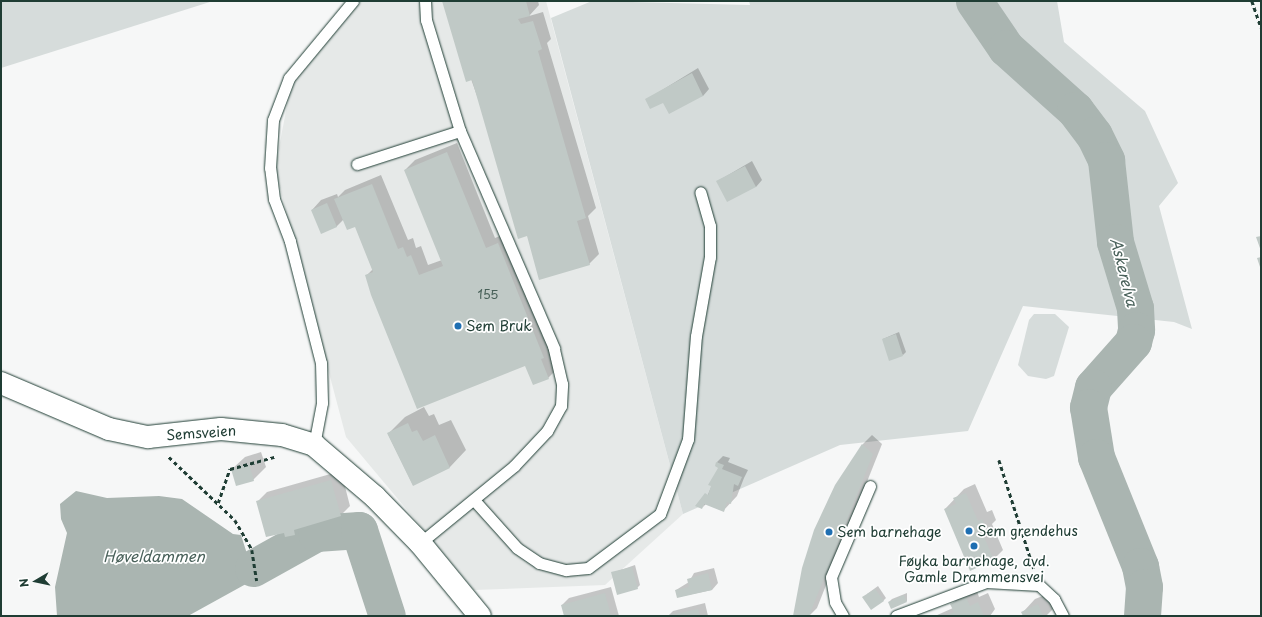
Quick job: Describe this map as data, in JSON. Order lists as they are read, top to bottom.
{
  "streets": {
    "main road": ["Semsveien"]
  },
  "water": ["Askerelva", "Høveldammen"],
  "places": [
    "Sem Bruk",
    "Sem grendehus",
    "Sem barnehage",
    "Føyka barnehage, avd. Gamle Drammensvei"
  ],
  "house_numbers": ["155"],
  "north": "left"
}
